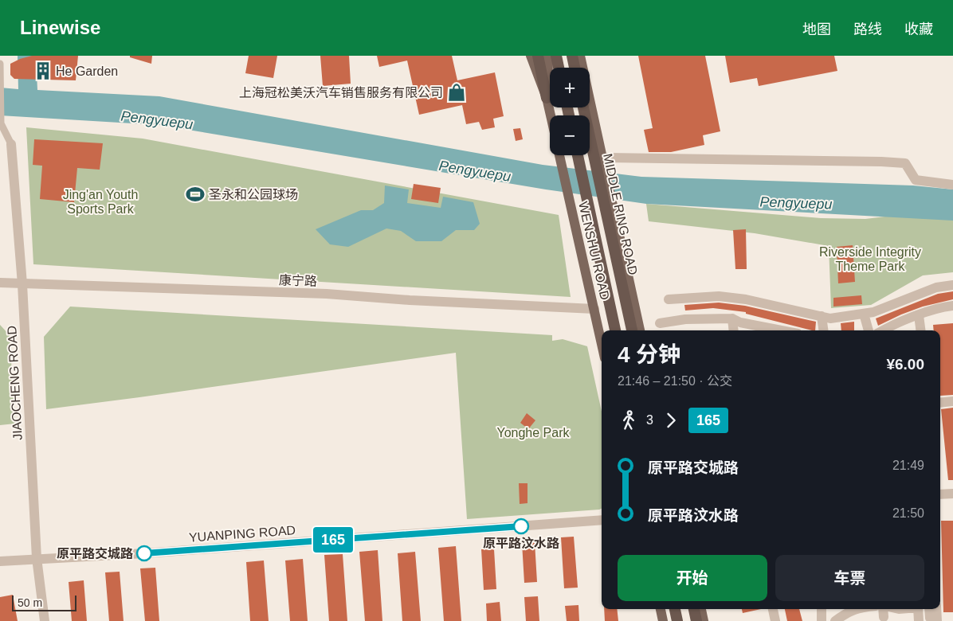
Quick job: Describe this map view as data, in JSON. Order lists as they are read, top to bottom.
{
  "streets": {
    "highway": ["MIDDLE RING ROAD"],
    "main road": ["WENSHUI ROAD"],
    "street": ["康宁路", "JIAOCHENG ROAD", "YUANPING ROAD"]
  },
  "crossings": [
    ["WENSHUI ROAD", "康宁路"],
    ["康宁路", "JIAOCHENG ROAD"],
    ["JIAOCHENG ROAD", "YUANPING ROAD"]
  ],
  "water": ["Pengyuepu"],
  "parks": ["Jing'an Youth Sports Park", "Riverside Integrity Theme Park", "Yonghe Park"],
  "places": {
    "building": ["He Garden"],
    "shop": ["上海冠松美沃汽车销售服务有限公司"],
    "sports": ["圣永和公园球场"],
    "other": ["原平路汶水路", "原平路交城路"]
  },
  "lines": ["bus line 165"],
  "scale_bar": "50 m",
  "page": {
    "header": "Linewise",
    "nav": ["地图", "路线", "收藏"],
    "on_map": "165",
    "map_buttons": ["+", "−"],
    "heading": ["4 分钟", "21:46 – 21:50 · 公交", "¥6.00"],
    "legs": ["3", "165"],
    "list": [
      {
        "name": "原平路交城路",
        "value": "21:49"
      },
      {
        "name": "原平路汶水路",
        "value": "21:50"
      }
    ],
    "buttons": ["开始", "车票"],
    "scale": "50 m"
  }
}
